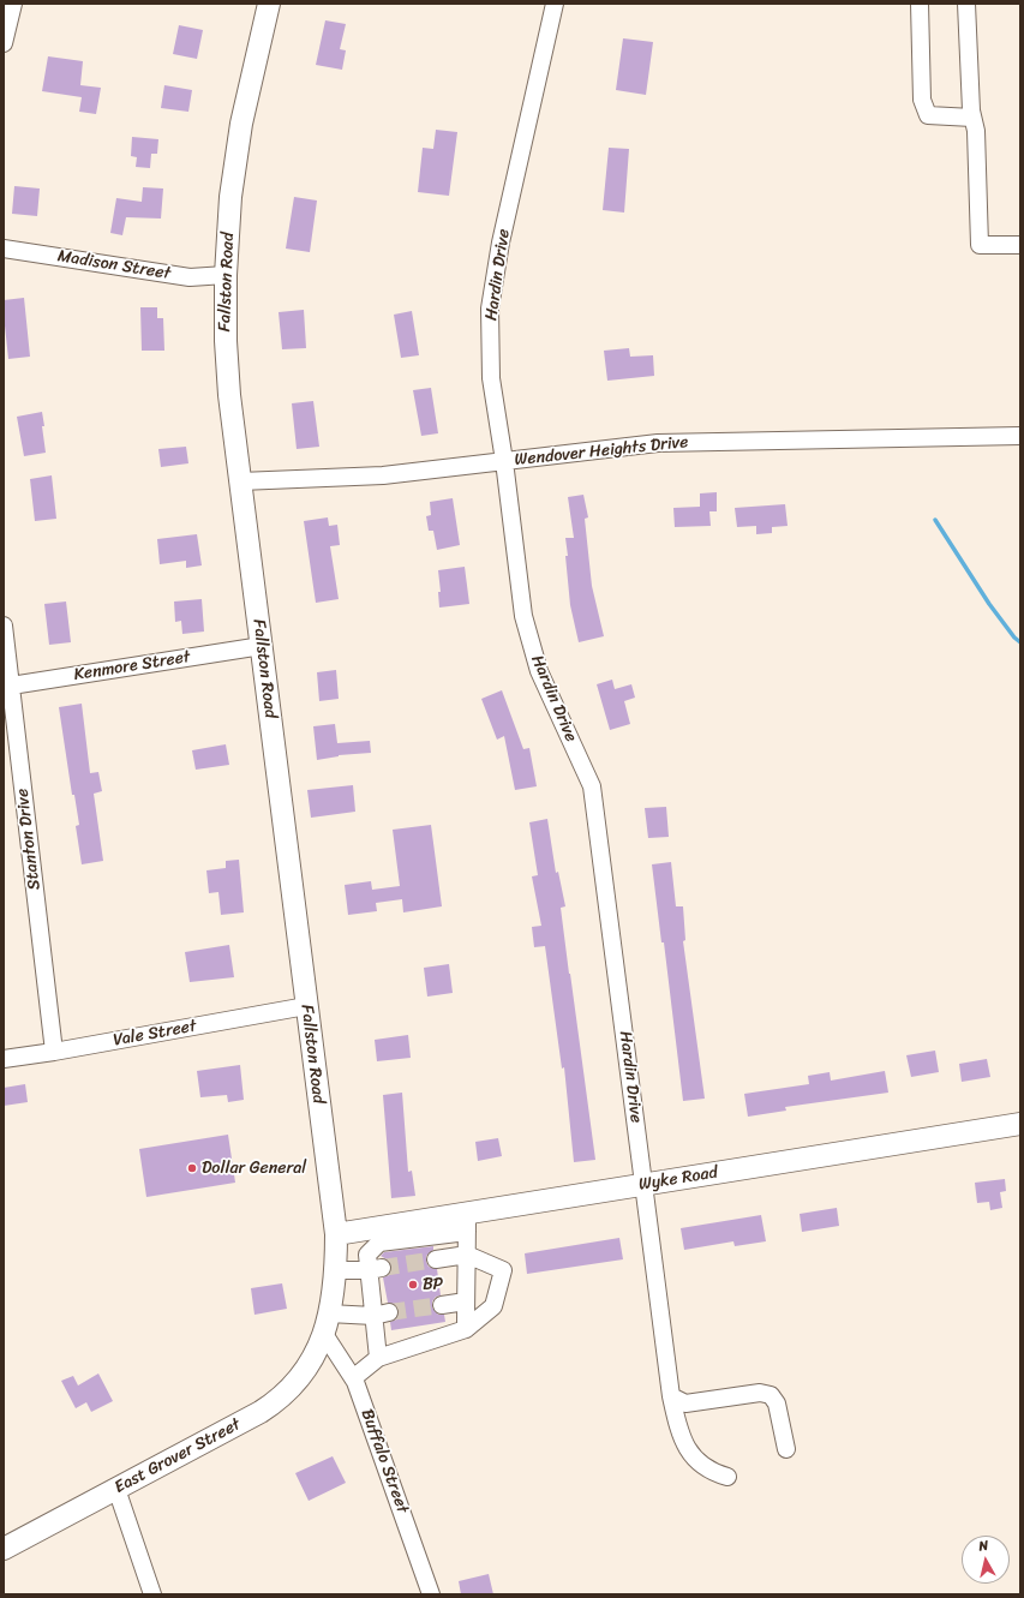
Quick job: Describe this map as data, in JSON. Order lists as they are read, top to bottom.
{
  "streets": {
    "main road": ["Fallston Road", "Wyke Road", "East Grover Street"],
    "street": [
      "Madison Street",
      "Hardin Drive",
      "Wendover Heights Drive",
      "Kenmore Street",
      "Stanton Drive",
      "Vale Street",
      "Buffalo Street"
    ]
  },
  "crossings": [
    ["Madison Street", "Fallston Road"],
    ["Hardin Drive", "Wendover Heights Drive"],
    ["Hardin Drive", "Wyke Road"],
    ["Fallston Road", "Wendover Heights Drive"],
    ["Fallston Road", "Kenmore Street"],
    ["Fallston Road", "Vale Street"],
    ["Fallston Road", "Wyke Road"],
    ["Fallston Road", "East Grover Street"],
    ["Fallston Road", "Buffalo Street"],
    ["Kenmore Street", "Stanton Drive"],
    ["Stanton Drive", "Vale Street"],
    ["East Grover Street", "Buffalo Street"]
  ],
  "places": ["Dollar General", "BP"],
  "north": "top"
}
